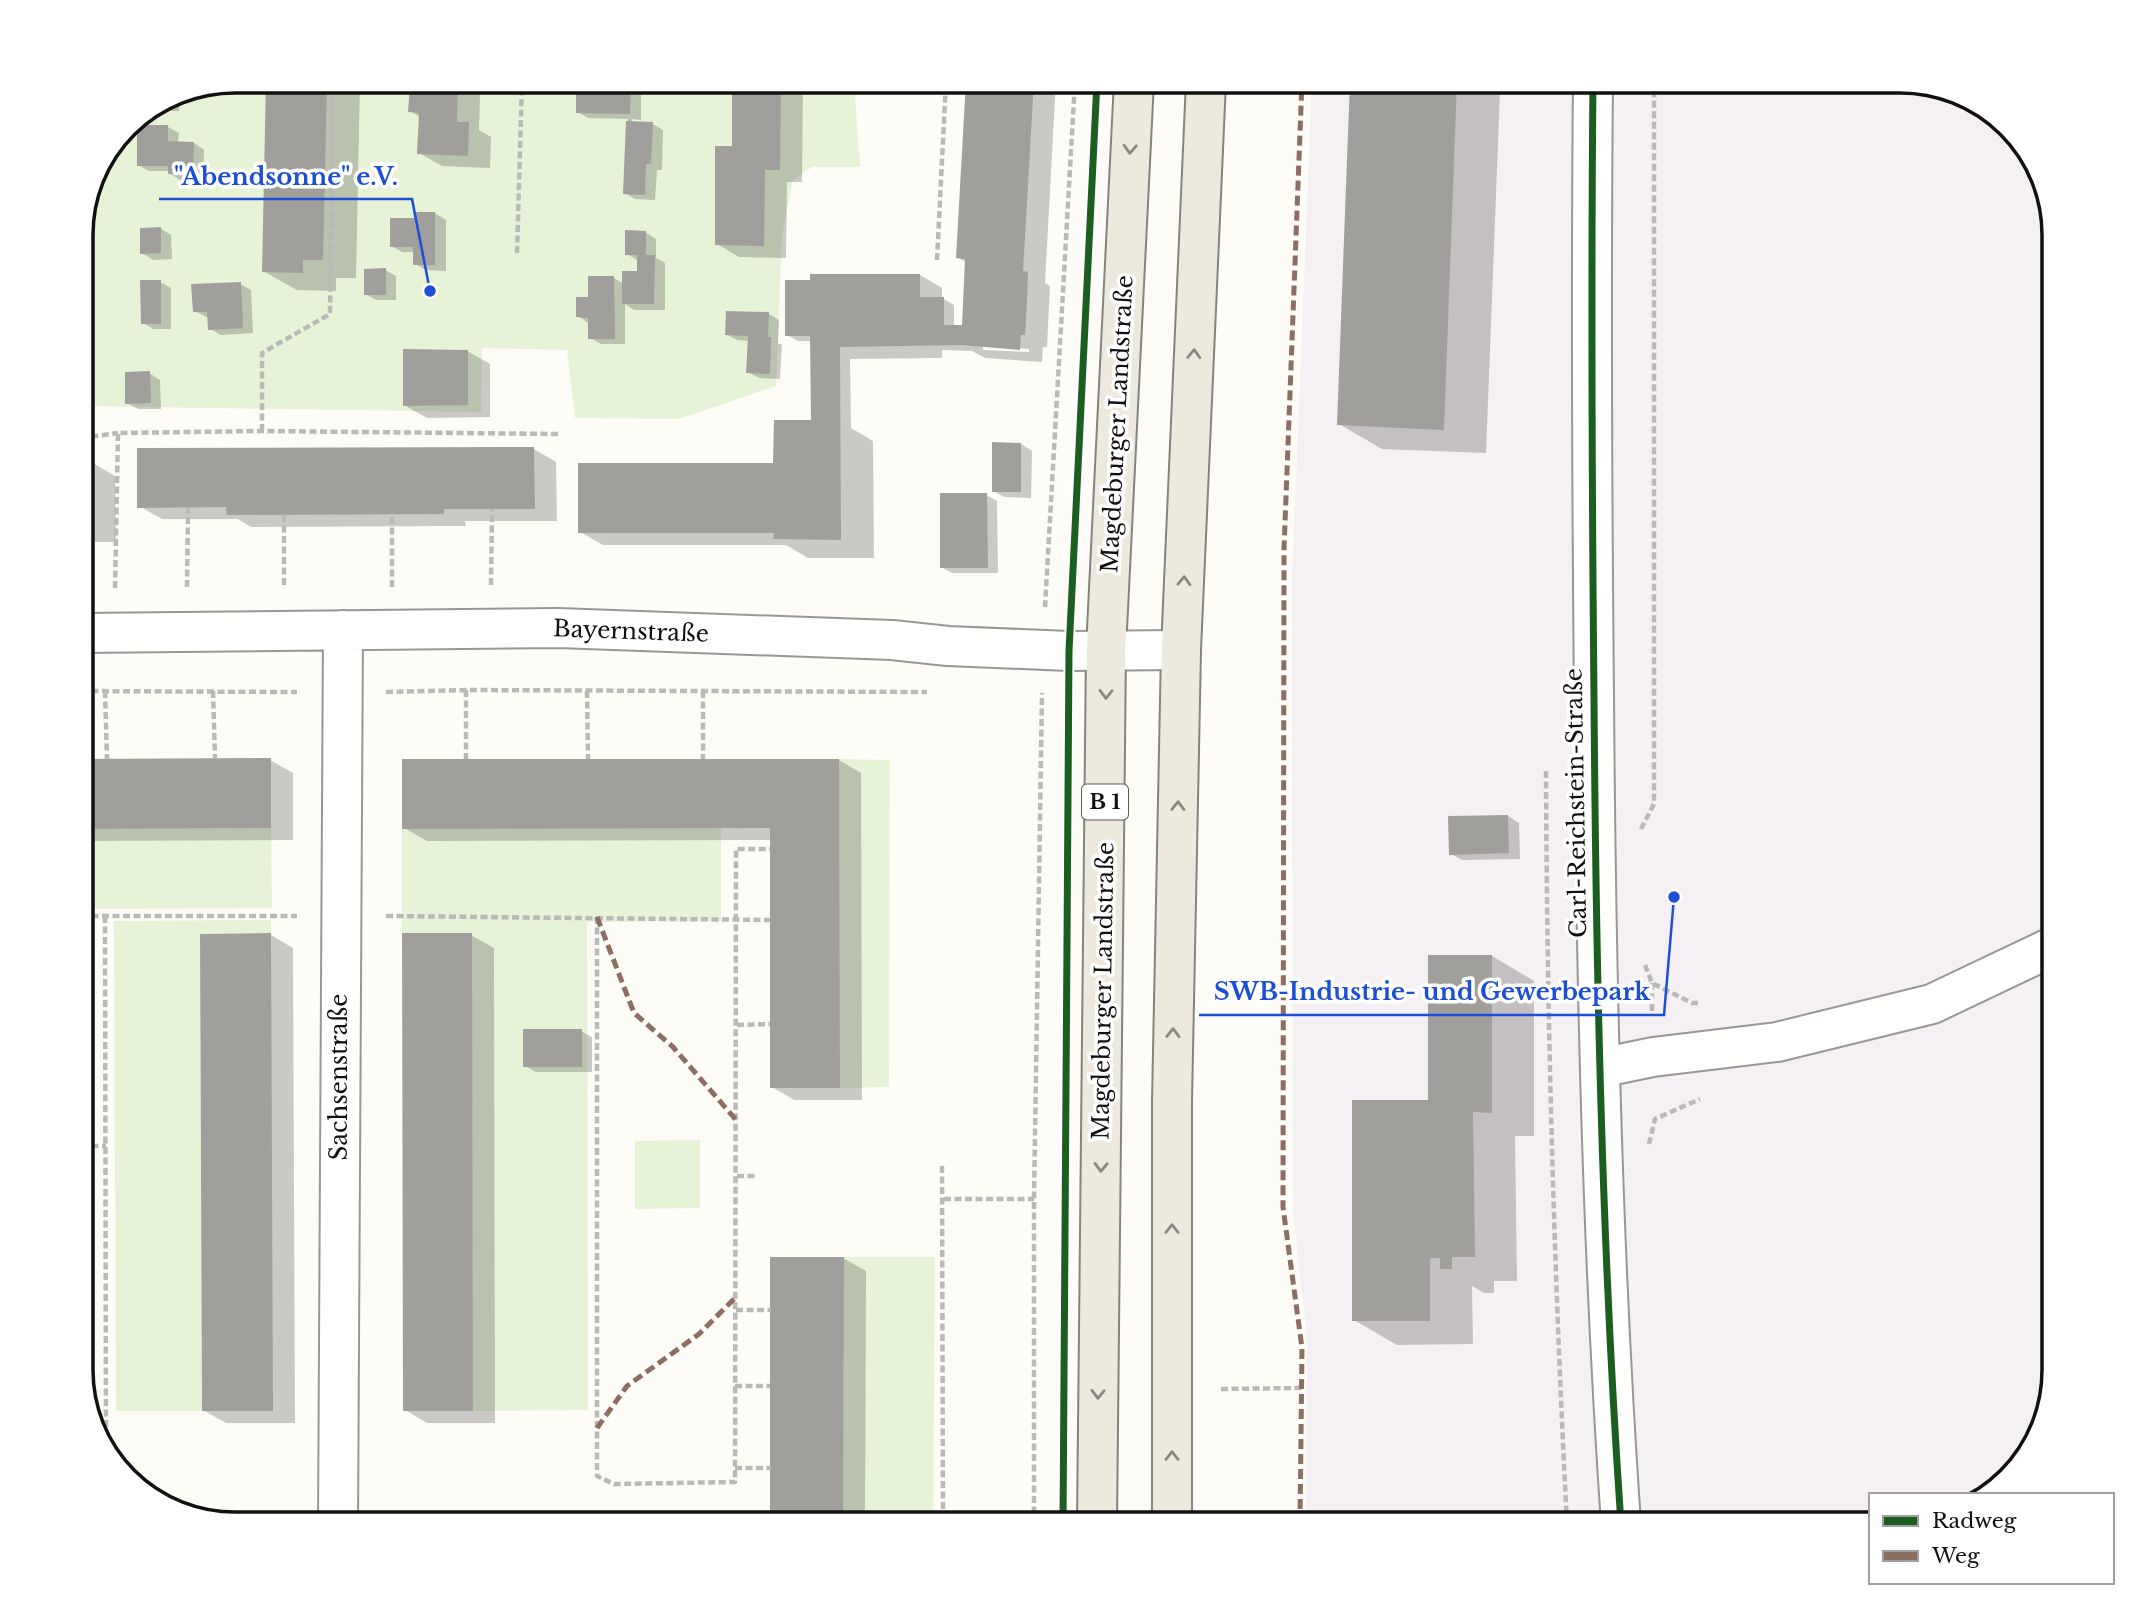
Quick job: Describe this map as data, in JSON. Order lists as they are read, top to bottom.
{
  "streets": {
    "main road": ["Magdeburger Landstraße", "B 1"],
    "street": ["Bayernstraße", "Carl-Reichstein-Straße", "Sachsenstraße"]
  },
  "crossings": [
    ["Magdeburger Landstraße", "Bayernstraße"],
    ["Bayernstraße", "Sachsenstraße"]
  ],
  "places": ["\"Abendsonne\" e.V.", "SWB-Industrie- und Gewerbepark"],
  "legend": ["Radweg", "Weg"]
}
